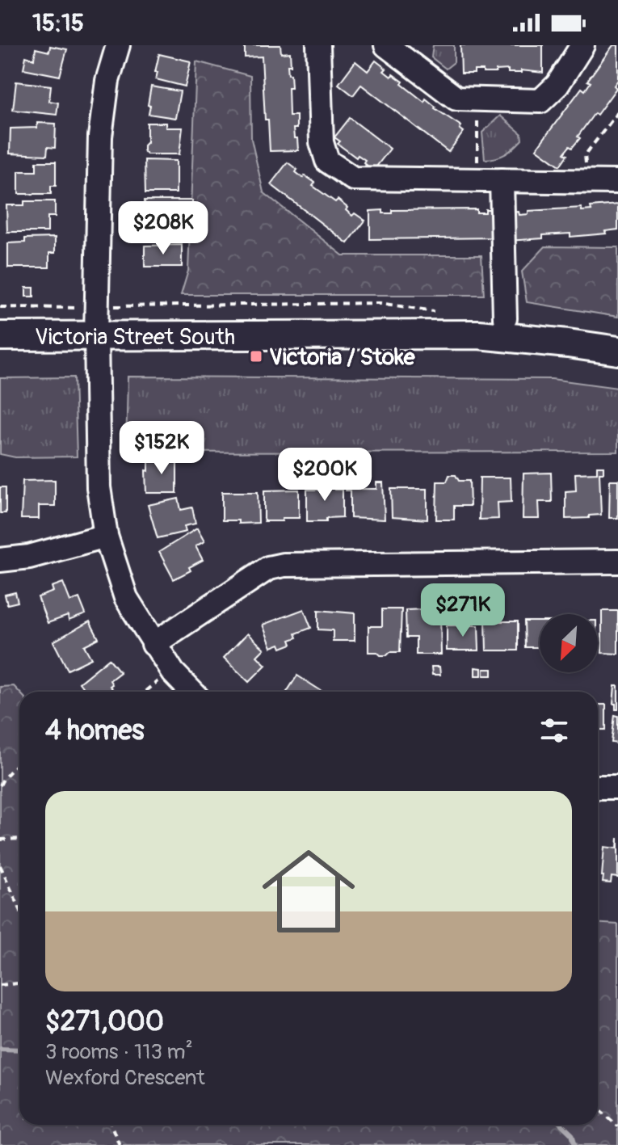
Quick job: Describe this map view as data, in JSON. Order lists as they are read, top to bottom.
{
  "streets": {
    "main road": ["Victoria Street South"]
  },
  "places": {
    "transit": ["Victoria / Stoke"]
  },
  "north": "bottom left",
  "page": {
    "status": "15:15",
    "price": [
      "$208K",
      "$152K",
      "$200K",
      "$271K"
    ],
    "heading": "4 homes",
    "list": [
      {
        "name": "$271,000",
        "note": "3 rooms · 113 m² · Wexford Crescent"
      }
    ]
  }
}
